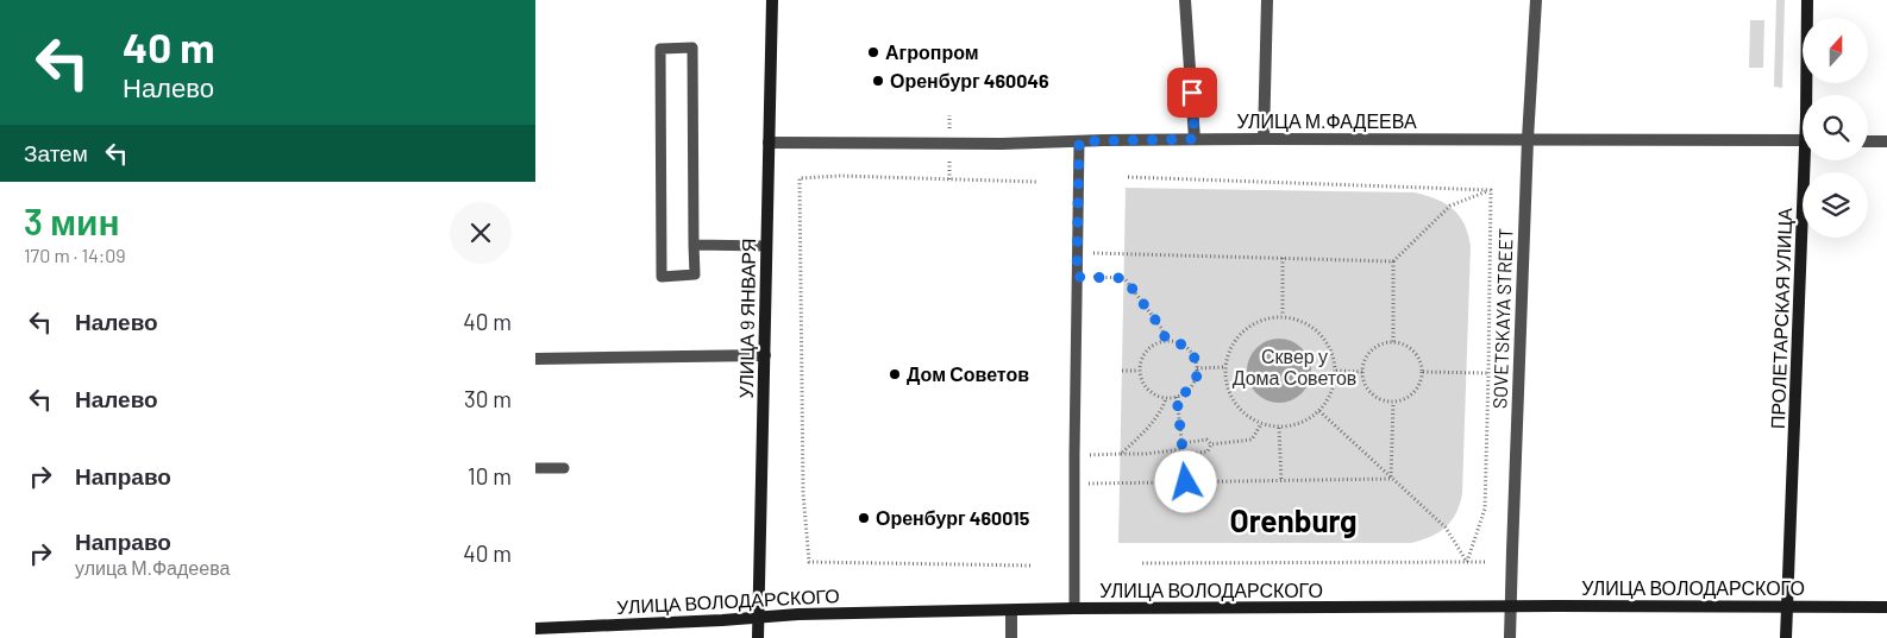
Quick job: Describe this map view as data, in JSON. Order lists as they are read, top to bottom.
{
  "streets": {
    "main road": ["УЛИЦА 9 ЯНВАРЯ", "ПРОЛЕТАРСКАЯ УЛИЦА", "УЛИЦА ВОЛОДАРСКОГО"],
    "street": ["УЛИЦА М.ФАДЕЕВА", "SOVETSKAYA STREET"]
  },
  "crossings": [
    ["УЛИЦА М.ФАДЕЕВА", "УЛИЦА 9 ЯНВАРЯ"],
    ["УЛИЦА М.ФАДЕЕВА", "SOVETSKAYA STREET"],
    ["УЛИЦА 9 ЯНВАРЯ", "УЛИЦА ВОЛОДАРСКОГО"],
    ["SOVETSKAYA STREET", "УЛИЦА ВОЛОДАРСКОГО"],
    ["ПРОЛЕТАРСКАЯ УЛИЦА", "УЛИЦА ВОЛОДАРСКОГО"]
  ],
  "districts": ["Orenburg"],
  "parks": ["Сквер у Дома Советов"],
  "places": [
    "Агропром",
    "Оренбург 460046",
    "Дом Советов",
    "Оренбург 460015"
  ],
  "north": "top",
  "page": {
    "turn": ["40 m", "Налево"],
    "then": "Затем",
    "heading": ["3 мин", "170 m · 14:09"],
    "list": [
      {
        "name": "Налево",
        "value": "40 m"
      },
      {
        "name": "Налево",
        "value": "30 m"
      },
      {
        "name": "Направо",
        "value": "10 m"
      },
      {
        "name": "Направо",
        "note": "улица М.Фадеева",
        "value": "40 m"
      }
    ]
  }
}
